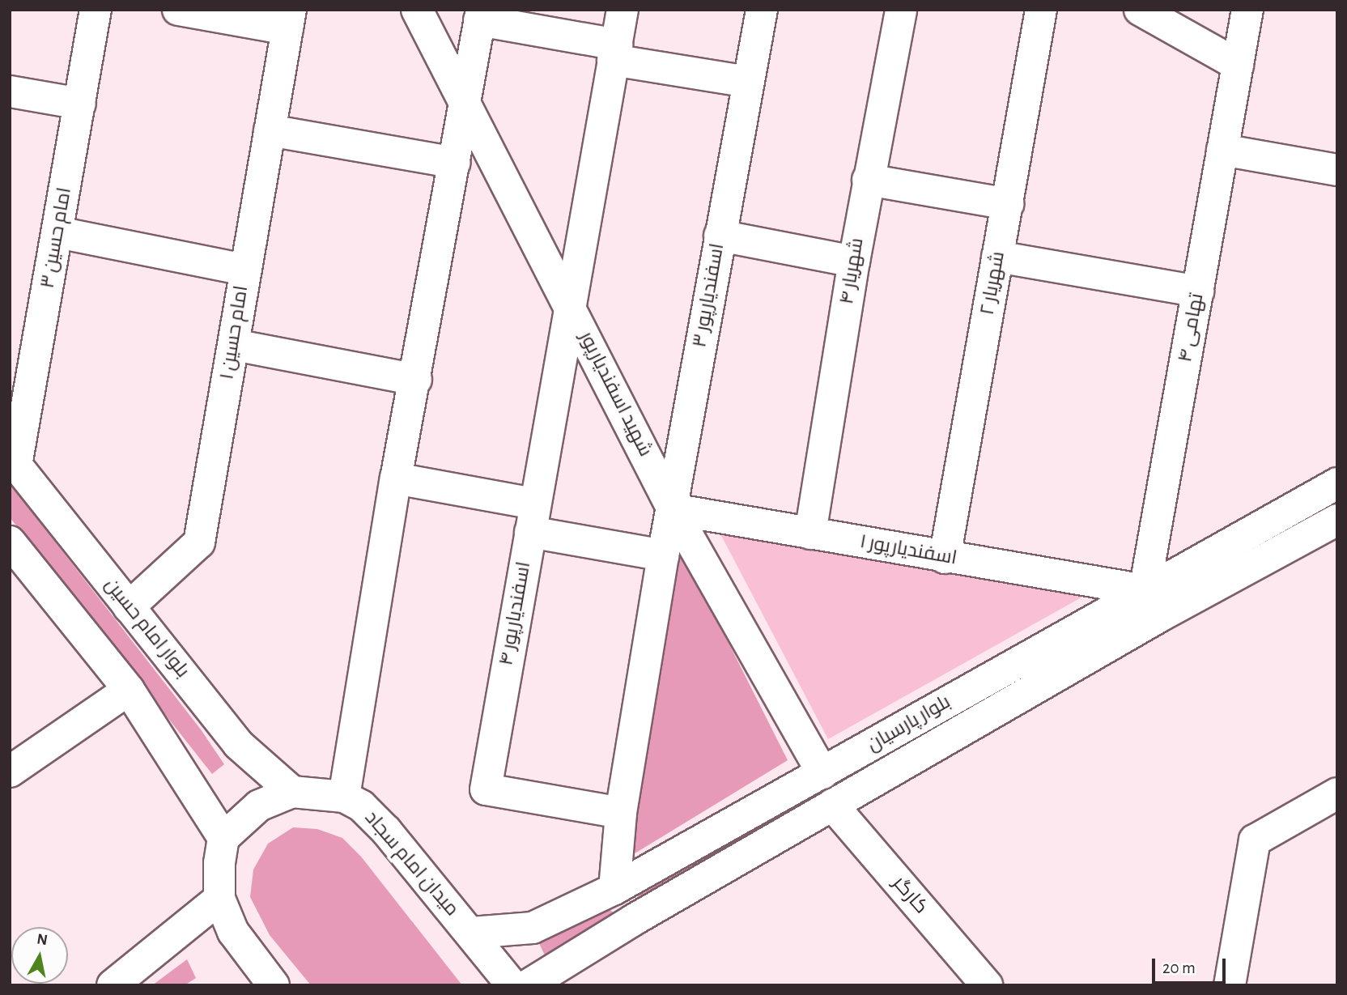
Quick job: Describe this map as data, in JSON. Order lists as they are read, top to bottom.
{
  "streets": {
    "street": [
      "امام حسین ۳",
      "شهریار ۴",
      "شهریار ۲",
      "اسفندیارپور ۳",
      "تهامی ۴",
      "امام حسین ۱",
      "شهید اسفندیارپور",
      "اسفندیارپور ۱",
      "اسفندیارپور ۴",
      "بلوار امام حسین",
      "بلوار پارسیان",
      "میدان امام سجاد",
      "کارگر"
    ]
  },
  "crossings": [
    ["امام حسین ۳", "بلوار امام حسین"],
    ["شهریار ۴", "اسفندیارپور ۱"],
    ["شهریار ۲", "اسفندیارپور ۱"],
    ["اسفندیارپور ۳", "شهید اسفندیارپور"],
    ["اسفندیارپور ۳", "اسفندیارپور ۱"],
    ["اسفندیارپور ۳", "اسفندیارپور ۴"],
    ["اسفندیارپور ۳", "بلوار پارسیان"],
    ["تهامی ۴", "اسفندیارپور ۱"],
    ["تهامی ۴", "بلوار پارسیان"],
    ["امام حسین ۱", "بلوار امام حسین"],
    ["شهید اسفندیارپور", "اسفندیارپور ۱"],
    ["شهید اسفندیارپور", "اسفندیارپور ۴"],
    ["شهید اسفندیارپور", "بلوار پارسیان"],
    ["اسفندیارپور ۱", "بلوار پارسیان"],
    ["بلوار امام حسین", "میدان امام سجاد"],
    ["بلوار پارسیان", "میدان امام سجاد"],
    ["بلوار پارسیان", "کارگر"]
  ],
  "scale_bar": "20 m",
  "north": "top"
}
